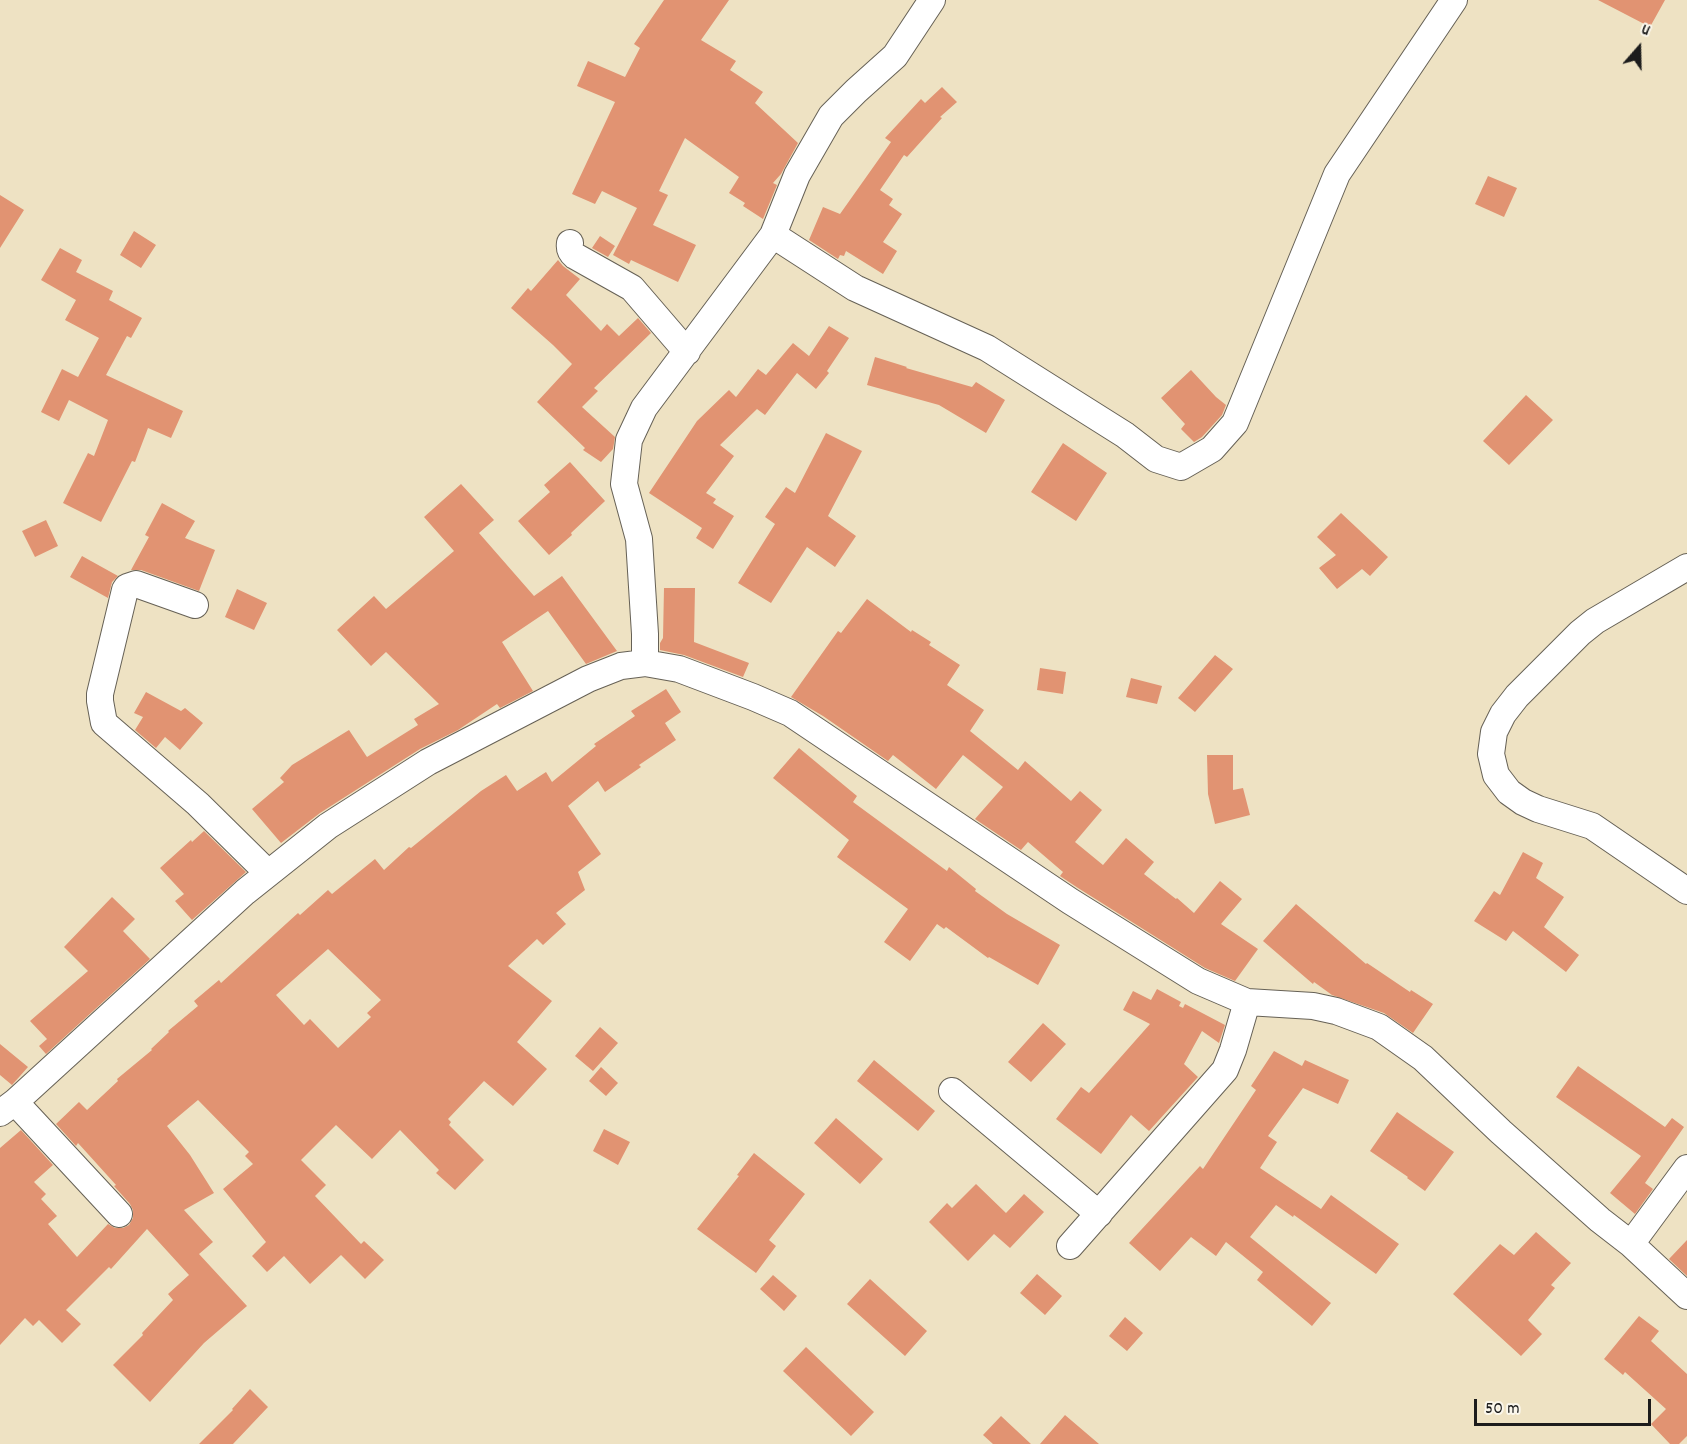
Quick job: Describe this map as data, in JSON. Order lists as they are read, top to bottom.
{
  "scale_bar": "50 m",
  "north": "top"
}
